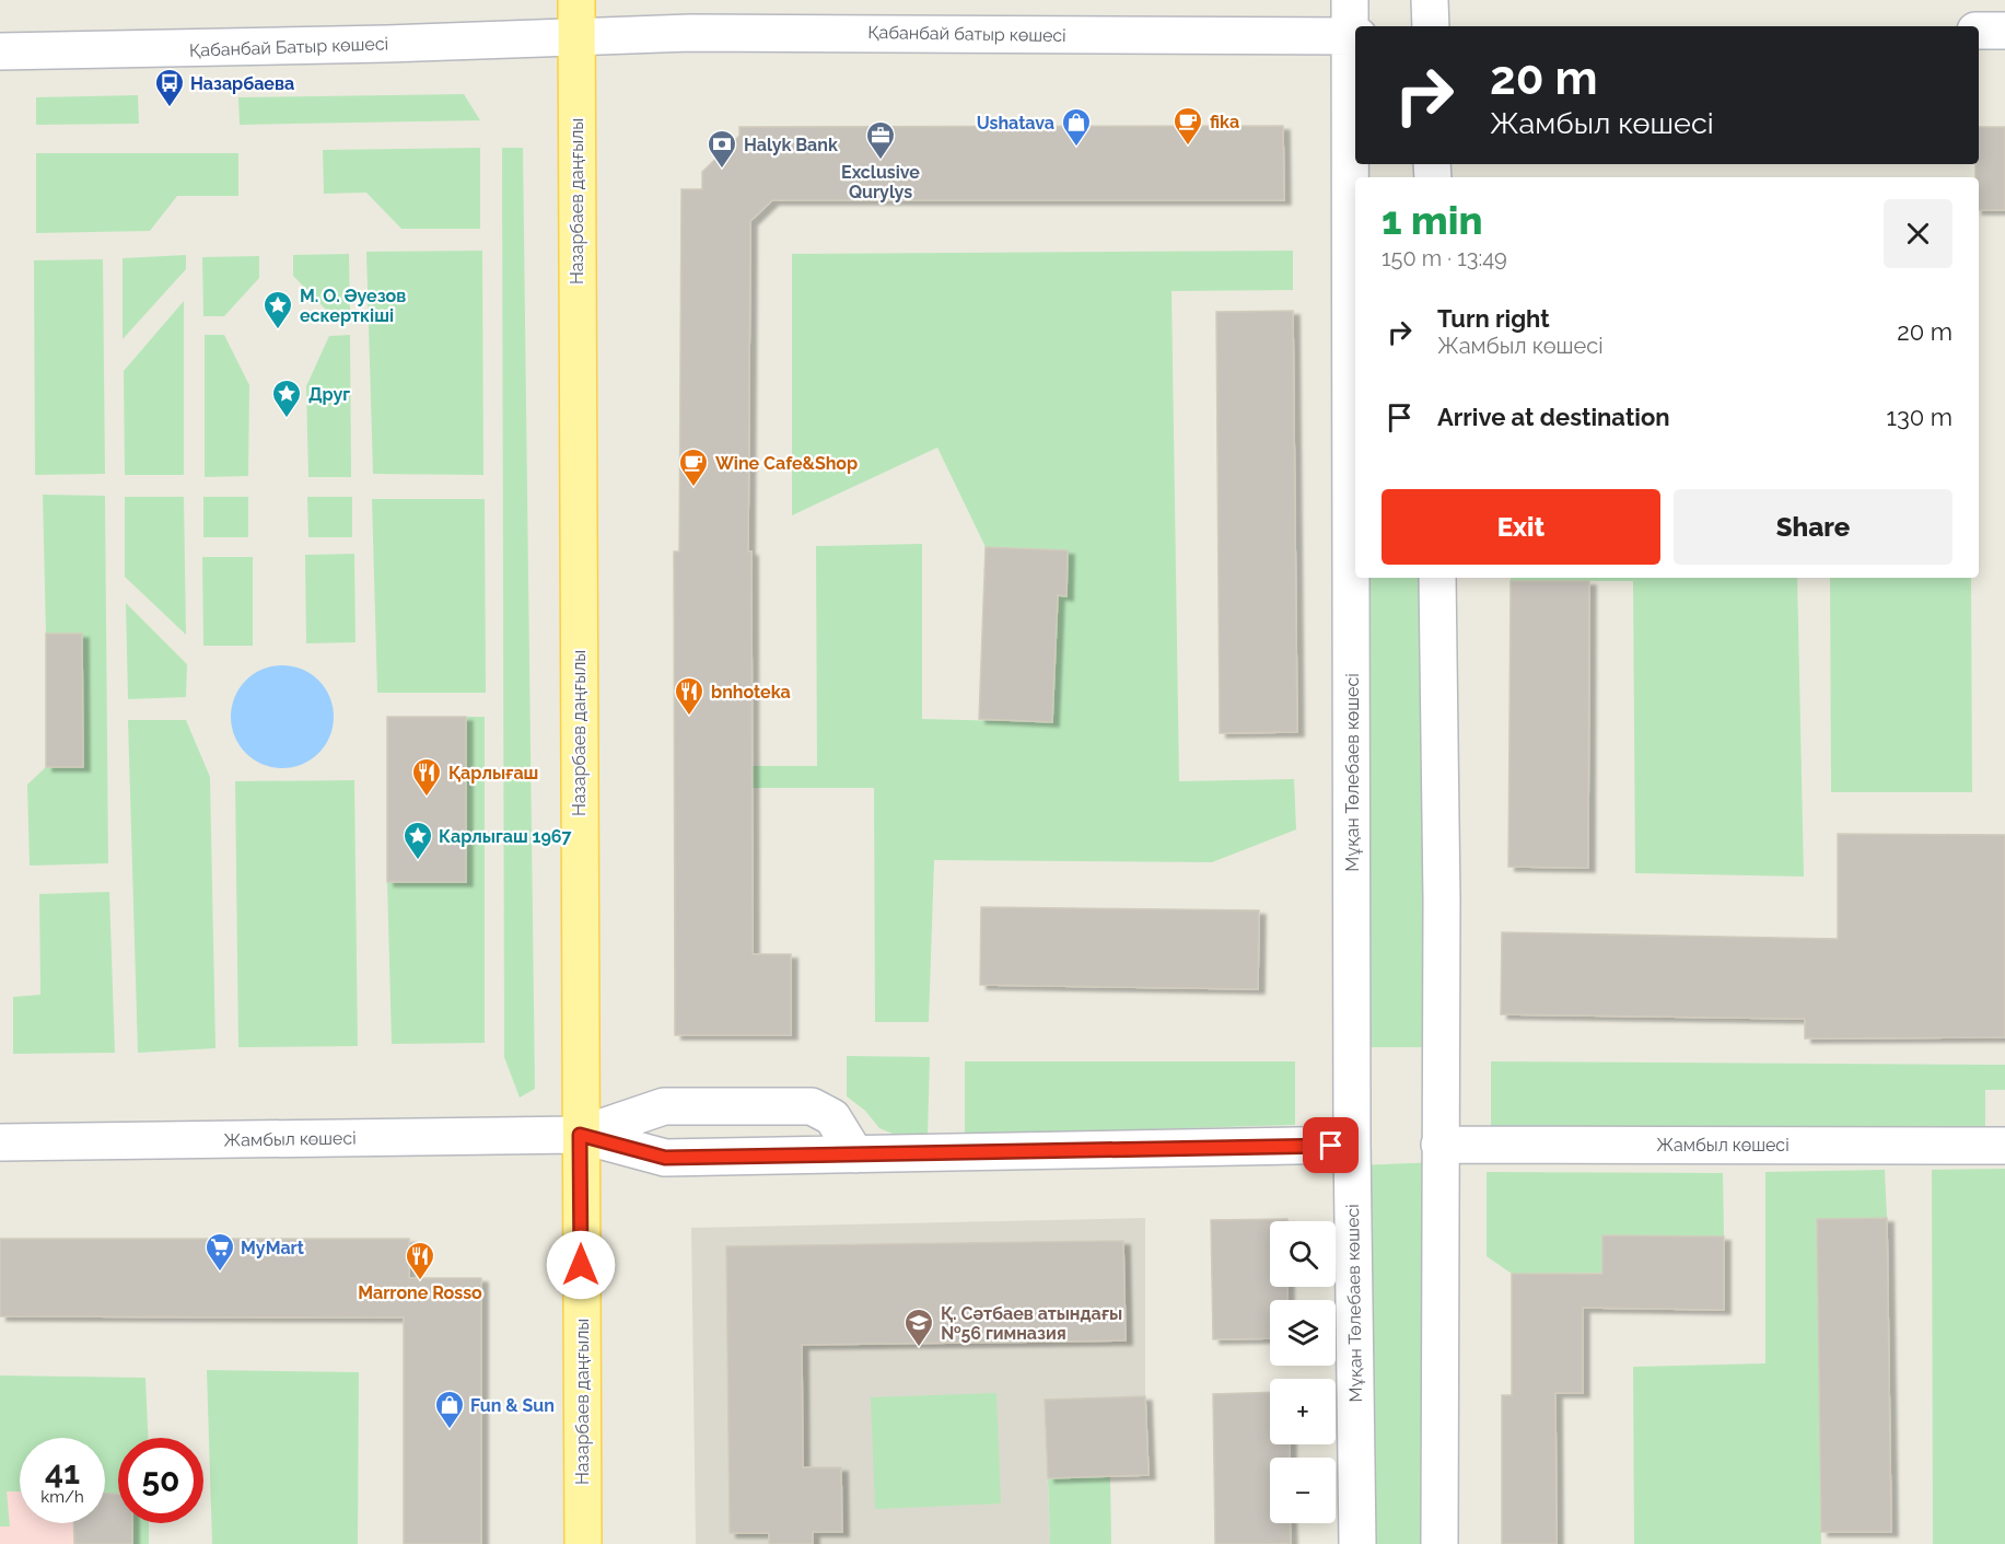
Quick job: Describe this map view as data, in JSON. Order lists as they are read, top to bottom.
{
  "streets": {
    "main road": ["Назарбаев даңғылы"],
    "street": [
      "Қабанбай батыр көшесі",
      "Қабанбай Батыр көшесі",
      "Мұқан Төлебаев көшесі",
      "Жамбыл көшесі"
    ]
  },
  "crossings": [
    ["Қабанбай батыр көшесі", "Қабанбай Батыр көшесі"],
    ["Қабанбай батыр көшесі", "Назарбаев даңғылы"],
    ["Қабанбай батыр көшесі", "Мұқан Төлебаев көшесі"],
    ["Қабанбай Батыр көшесі", "Назарбаев даңғылы"],
    ["Назарбаев даңғылы", "Жамбыл көшесі"],
    ["Мұқан Төлебаев көшесі", "Жамбыл көшесі"]
  ],
  "places": {
    "bus stop": ["Назарбаева"],
    "cafe": ["fika", "Wine Cafe&Shop"],
    "shop": ["Ushatava", "Fun & Sun"],
    "office": ["Exclusive Qurylys"],
    "bank": ["Halyk Bank"],
    "place": ["М. О. Әуезов ескерткіші", "Друг", "Карлыгаш 1967"],
    "restaurant": ["bnhoteka", "Қарлығаш", "Marrone Rosso"],
    "supermarket": ["MyMart"],
    "school or university": ["Қ. Сәтбаев атындағы №56 гимназия"]
  },
  "page": {
    "turn": ["20 m", "Жамбыл көшесі"],
    "heading": ["1 min", "150 m · 13:49"],
    "list": [
      {
        "name": "Turn right",
        "note": "Жамбыл көшесі",
        "value": "20 m"
      },
      {
        "name": "Arrive at destination",
        "value": "130 m"
      }
    ],
    "buttons": ["Exit", "Share"],
    "map_buttons": ["+", "−"],
    "speed": "41 km/h",
    "limit": "50"
  }
}
